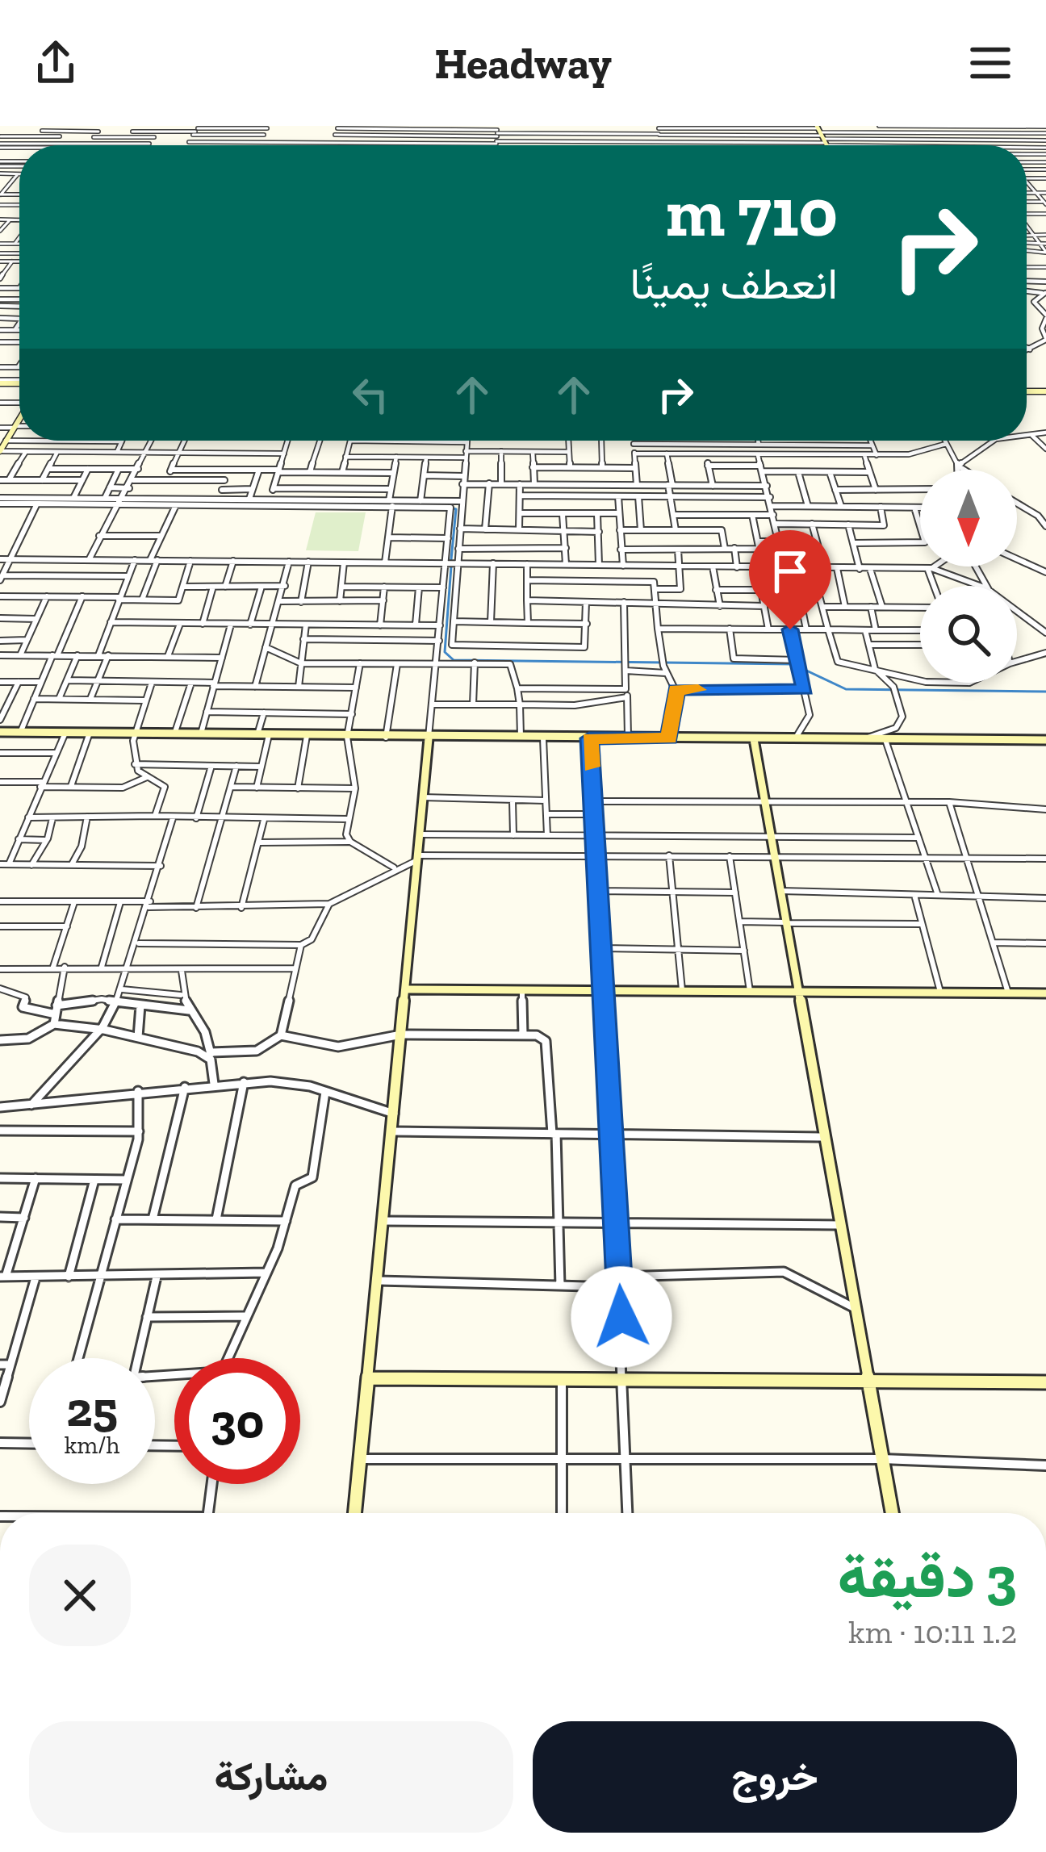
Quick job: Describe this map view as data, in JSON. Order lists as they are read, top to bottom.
{
  "north": "bottom",
  "page": {
    "header": "Headway",
    "turn": ["710 m", "انعطف يمينًا"],
    "speed": "25 km/h",
    "limit": "30",
    "heading": ["3 دقيقة", "1.2 km · 10:11"],
    "buttons": ["خروج", "مشاركة"]
  }
}
